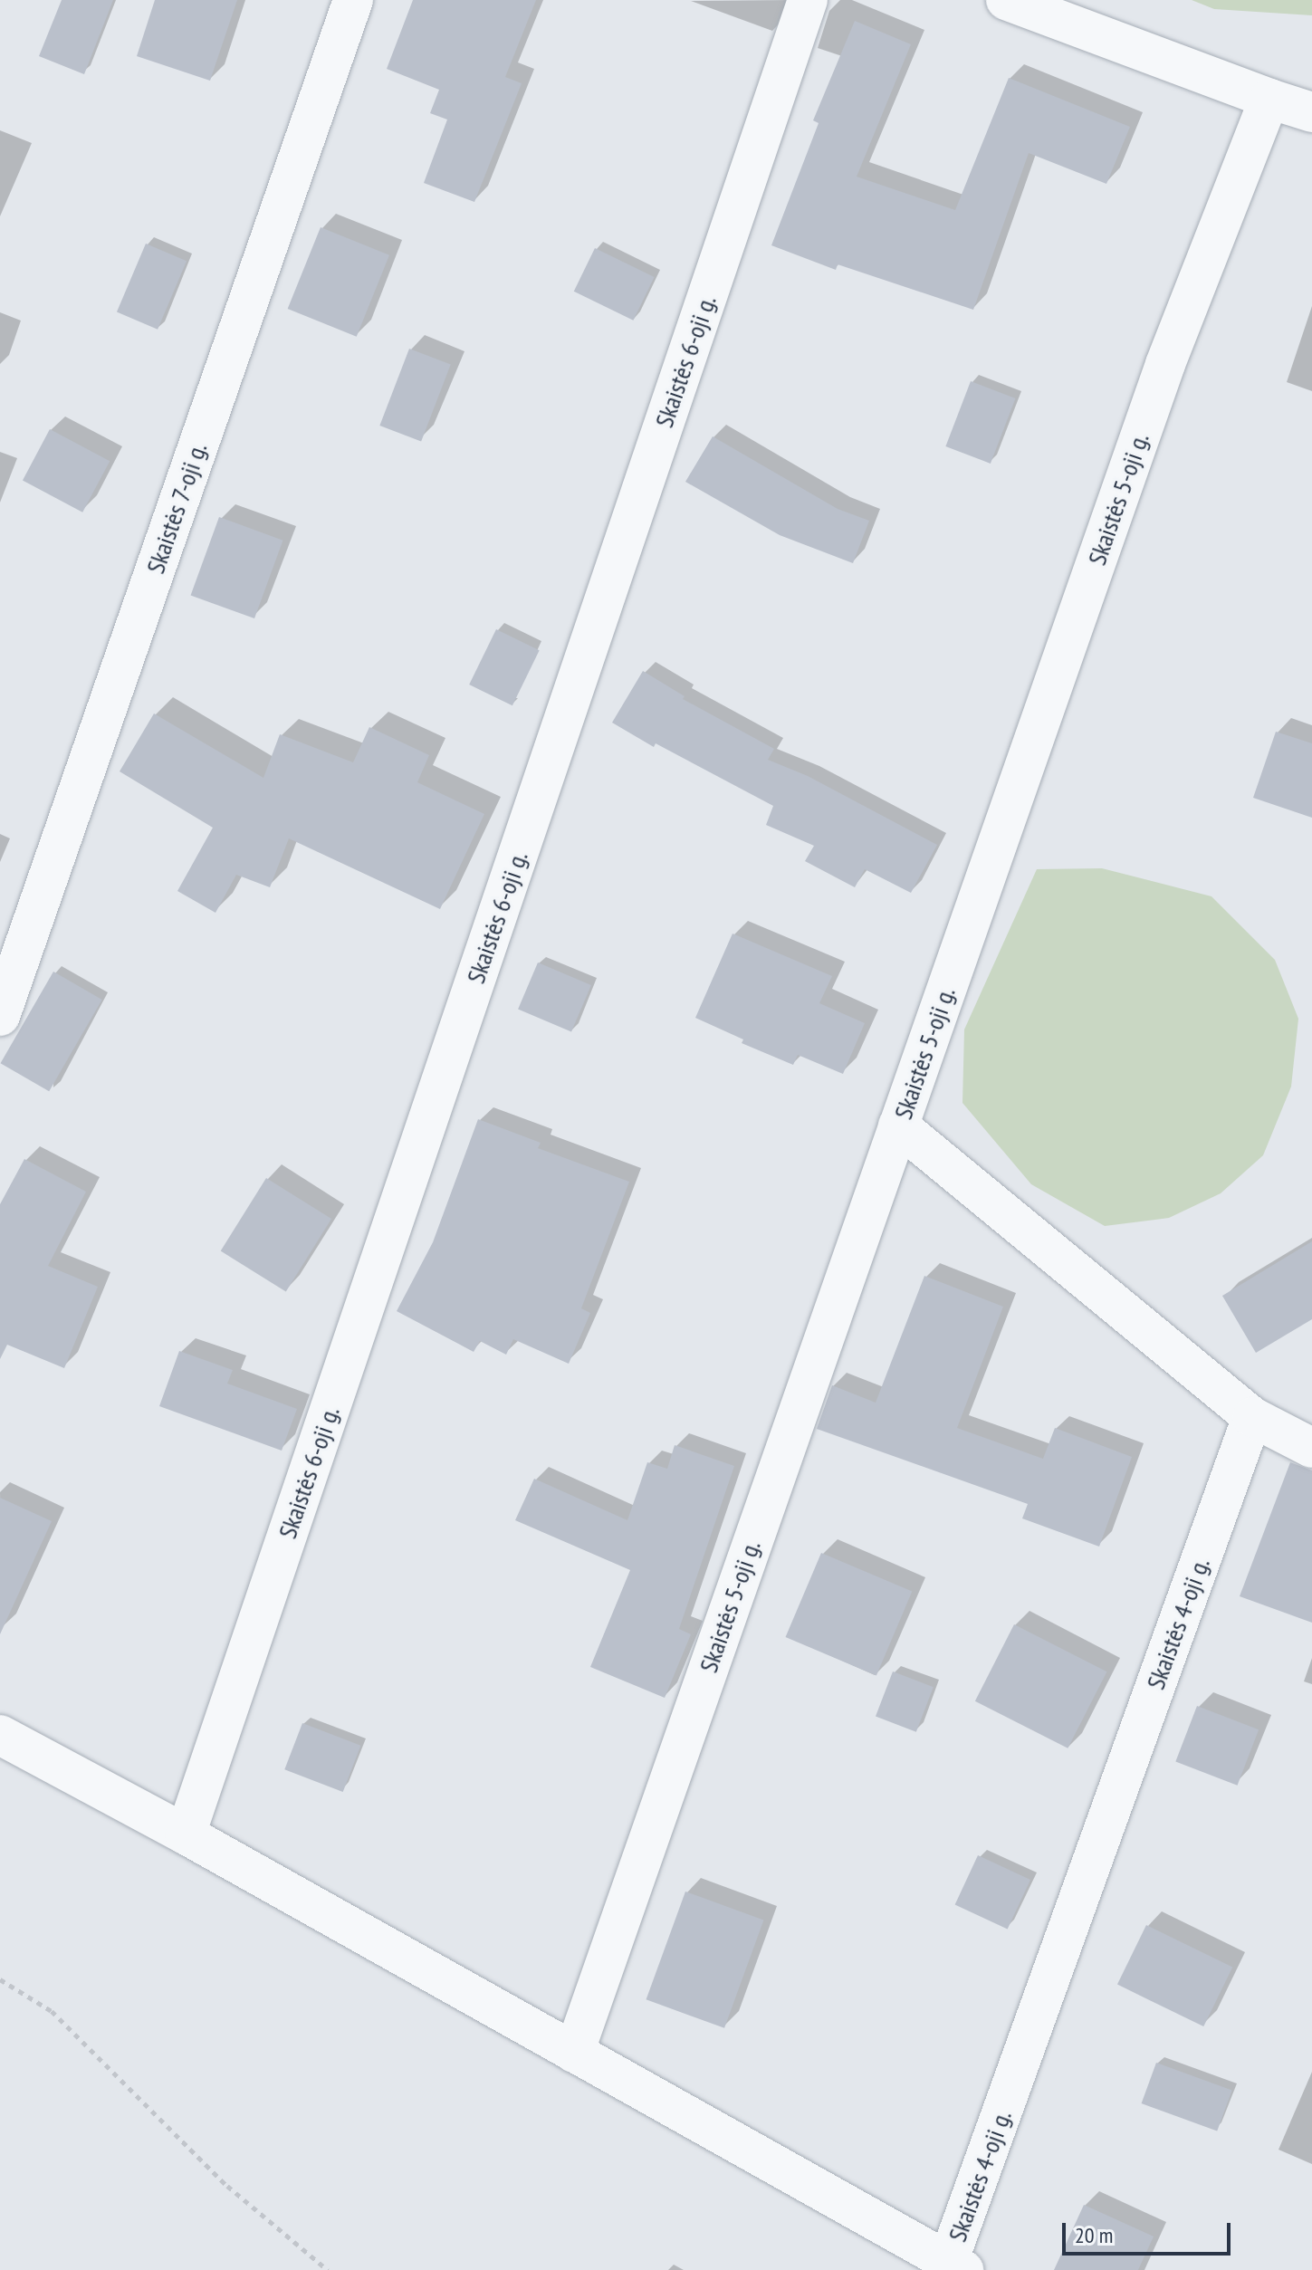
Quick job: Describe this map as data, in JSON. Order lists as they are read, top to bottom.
{
  "streets": {
    "street": [
      "Skaistės 6-oji g.",
      "Skaistės 5-oji g.",
      "Skaistės 7-oji g.",
      "Skaistės 4-oji g."
    ]
  },
  "scale_bar": "20 m"
}
